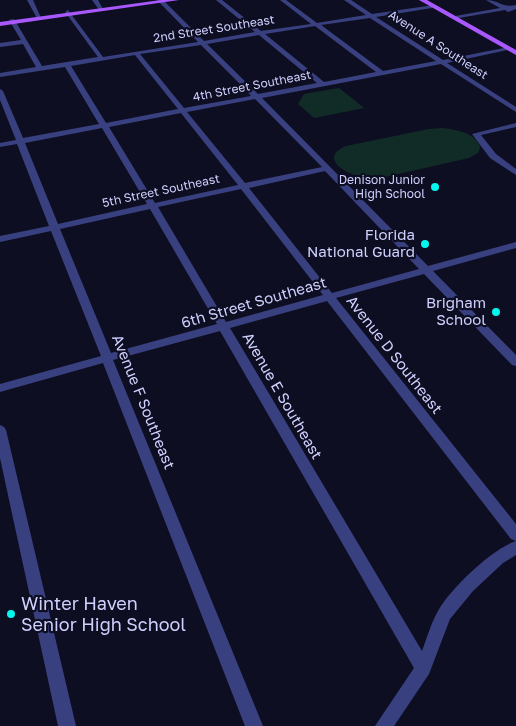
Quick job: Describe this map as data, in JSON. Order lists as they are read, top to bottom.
{
  "streets": {
    "street": [
      "2nd Street Southeast",
      "Avenue A Southeast",
      "4th Street Southeast",
      "5th Street Southeast",
      "6th Street Southeast",
      "Avenue D Southeast",
      "Avenue E Southeast",
      "Avenue F Southeast"
    ]
  },
  "crossings": [
    ["2nd Street Southeast", "Avenue A Southeast"],
    ["2nd Street Southeast", "Avenue D Southeast"],
    ["2nd Street Southeast", "Avenue E Southeast"],
    ["Avenue A Southeast", "4th Street Southeast"],
    ["4th Street Southeast", "Avenue D Southeast"],
    ["4th Street Southeast", "Avenue E Southeast"],
    ["4th Street Southeast", "Avenue F Southeast"],
    ["5th Street Southeast", "Avenue D Southeast"],
    ["5th Street Southeast", "Avenue E Southeast"],
    ["5th Street Southeast", "Avenue F Southeast"],
    ["6th Street Southeast", "Avenue D Southeast"],
    ["6th Street Southeast", "Avenue E Southeast"],
    ["6th Street Southeast", "Avenue F Southeast"]
  ],
  "places": [
    "Denison Junior High School",
    "Florida National Guard",
    "Brigham School",
    "Winter Haven Senior High School"
  ]
}
